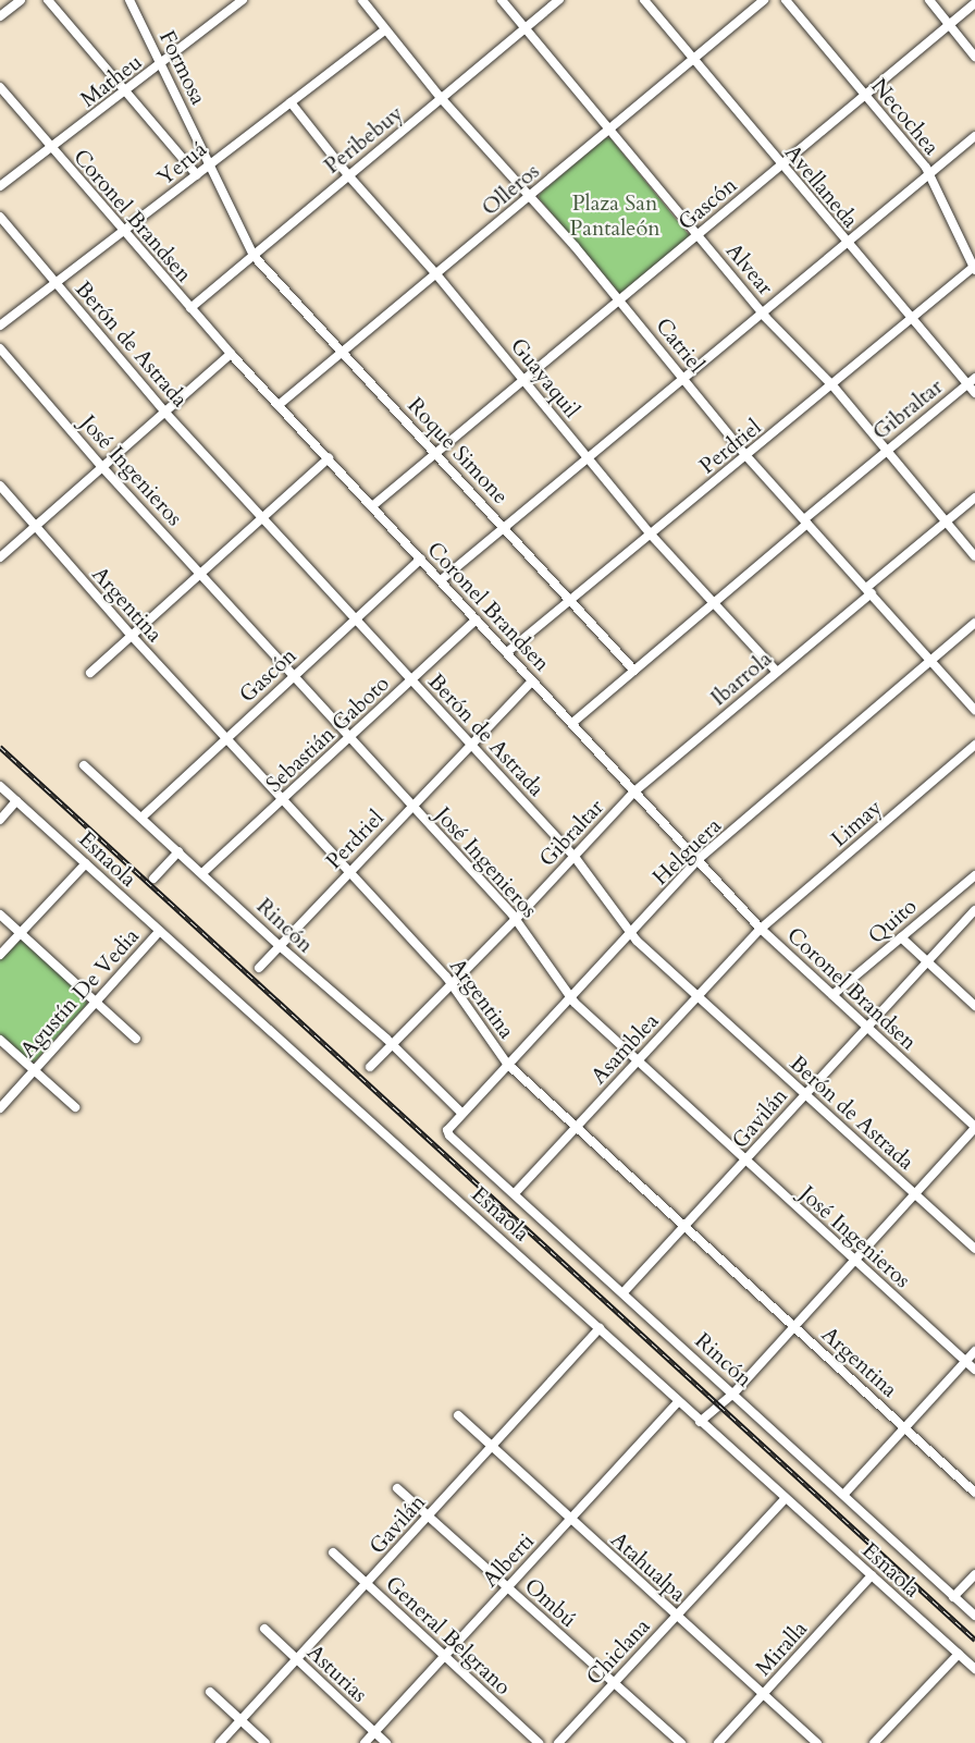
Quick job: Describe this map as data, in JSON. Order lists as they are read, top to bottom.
{
  "streets": {
    "street": [
      "Formosa",
      "Matheu",
      "Necochea",
      "Peribebuy",
      "Yeruá",
      "Avellaneda",
      "Olleros",
      "Gascón",
      "Coronel Brandsen",
      "Alvear",
      "Berón de Astrada",
      "Catriel",
      "Guayaquil",
      "Gibraltar",
      "Perdriel",
      "Roque Simone",
      "José Ingenieros",
      "Argentina",
      "Ibarrola",
      "Sebastián Gaboto",
      "Limay",
      "Helguera",
      "Esnaola",
      "Quito",
      "Rincón",
      "Agustín De Vedia",
      "Asamblea",
      "Gavilán",
      "Alberti",
      "Atahualpa",
      "Ombú",
      "General Belgrano",
      "Miralla",
      "Chiclana",
      "Asturias"
    ]
  },
  "crossings": [
    ["Formosa", "Matheu"],
    ["Formosa", "Peribebuy"],
    ["Formosa", "Yeruá"],
    ["Formosa", "Roque Simone"],
    ["Matheu", "Coronel Brandsen"],
    ["Necochea", "Gascón"],
    ["Necochea", "Perdriel"],
    ["Peribebuy", "Coronel Brandsen"],
    ["Peribebuy", "Alvear"],
    ["Peribebuy", "Catriel"],
    ["Peribebuy", "Guayaquil"],
    ["Peribebuy", "Roque Simone"],
    ["Yeruá", "Coronel Brandsen"],
    ["Yeruá", "Berón de Astrada"],
    ["Yeruá", "Catriel"],
    ["Yeruá", "Guayaquil"],
    ["Avellaneda", "Olleros"],
    ["Avellaneda", "Gascón"],
    ["Avellaneda", "Gibraltar"],
    ["Avellaneda", "Perdriel"],
    ["Olleros", "Coronel Brandsen"],
    ["Olleros", "Alvear"],
    ["Olleros", "Catriel"],
    ["Olleros", "Guayaquil"],
    ["Olleros", "Roque Simone"],
    ["Gascón", "Coronel Brandsen"],
    ["Gascón", "Alvear"],
    ["Gascón", "Berón de Astrada"],
    ["Gascón", "Catriel"],
    ["Gascón", "Guayaquil"],
    ["Gascón", "Roque Simone"],
    ["Gascón", "José Ingenieros"],
    ["Gascón", "Argentina"],
    ["Gascón", "Rincón"],
    ["Coronel Brandsen", "Gibraltar"],
    ["Coronel Brandsen", "Perdriel"],
    ["Coronel Brandsen", "Ibarrola"],
    ["Coronel Brandsen", "Sebastián Gaboto"],
    ["Coronel Brandsen", "Limay"],
    ["Coronel Brandsen", "Helguera"],
    ["Coronel Brandsen", "Quito"],
    ["Coronel Brandsen", "Asamblea"],
    ["Coronel Brandsen", "Gavilán"],
    ["Alvear", "Gibraltar"],
    ["Alvear", "Perdriel"],
    ["Alvear", "Ibarrola"],
    ["Berón de Astrada", "Gibraltar"],
    ["Berón de Astrada", "Perdriel"],
    ["Berón de Astrada", "Sebastián Gaboto"],
    ["Berón de Astrada", "Helguera"],
    ["Berón de Astrada", "Asamblea"],
    ["Berón de Astrada", "Gavilán"],
    ["Catriel", "Gibraltar"],
    ["Catriel", "Perdriel"],
    ["Catriel", "Ibarrola"],
    ["Catriel", "Helguera"],
    ["Guayaquil", "Gibraltar"],
    ["Guayaquil", "Perdriel"],
    ["Guayaquil", "Ibarrola"],
    ["Gibraltar", "Roque Simone"],
    ["Gibraltar", "José Ingenieros"],
    ["Gibraltar", "Argentina"],
    ["Gibraltar", "Ibarrola"],
    ["Gibraltar", "Rincón"],
    ["Perdriel", "Roque Simone"],
    ["Perdriel", "José Ingenieros"],
    ["Perdriel", "Argentina"],
    ["Perdriel", "Rincón"],
    ["José Ingenieros", "Sebastián Gaboto"],
    ["José Ingenieros", "Helguera"],
    ["José Ingenieros", "Asamblea"],
    ["José Ingenieros", "Gavilán"],
    ["Argentina", "Sebastián Gaboto"],
    ["Argentina", "Helguera"],
    ["Argentina", "Asamblea"],
    ["Argentina", "Gavilán"],
    ["Sebastián Gaboto", "Rincón"],
    ["Limay", "Asamblea"],
    ["Helguera", "Rincón"],
    ["Esnaola", "Agustín De Vedia"],
    ["Esnaola", "Gavilán"],
    ["Esnaola", "Alberti"],
    ["Esnaola", "Miralla"],
    ["Esnaola", "Chiclana"],
    ["Rincón", "Asamblea"],
    ["Rincón", "Gavilán"],
    ["Gavilán", "Atahualpa"],
    ["Gavilán", "Ombú"],
    ["Gavilán", "General Belgrano"],
    ["Gavilán", "Asturias"],
    ["Alberti", "Atahualpa"],
    ["Alberti", "Ombú"],
    ["Alberti", "General Belgrano"],
    ["Alberti", "Asturias"],
    ["Atahualpa", "Miralla"],
    ["Atahualpa", "Chiclana"],
    ["Ombú", "Chiclana"]
  ],
  "parks": ["Plaza San Pantaleón"]
}
